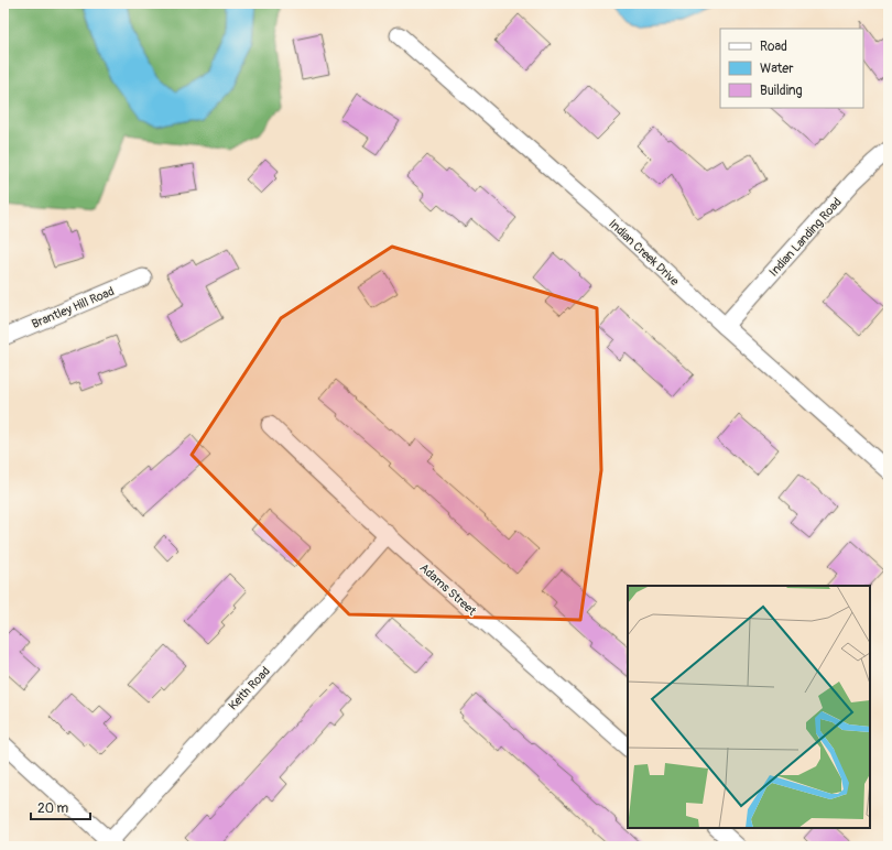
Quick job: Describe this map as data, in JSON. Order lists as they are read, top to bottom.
{
  "streets": {
    "street": [
      "Indian Landing Road",
      "Indian Creek Drive",
      "Brantley Hill Road",
      "Adams Street",
      "Keith Road"
    ]
  },
  "crossings": [
    ["Indian Landing Road", "Indian Creek Drive"],
    ["Adams Street", "Keith Road"]
  ],
  "legend": ["Road", "Water", "Building"],
  "scale_bar": "20 m"
}
